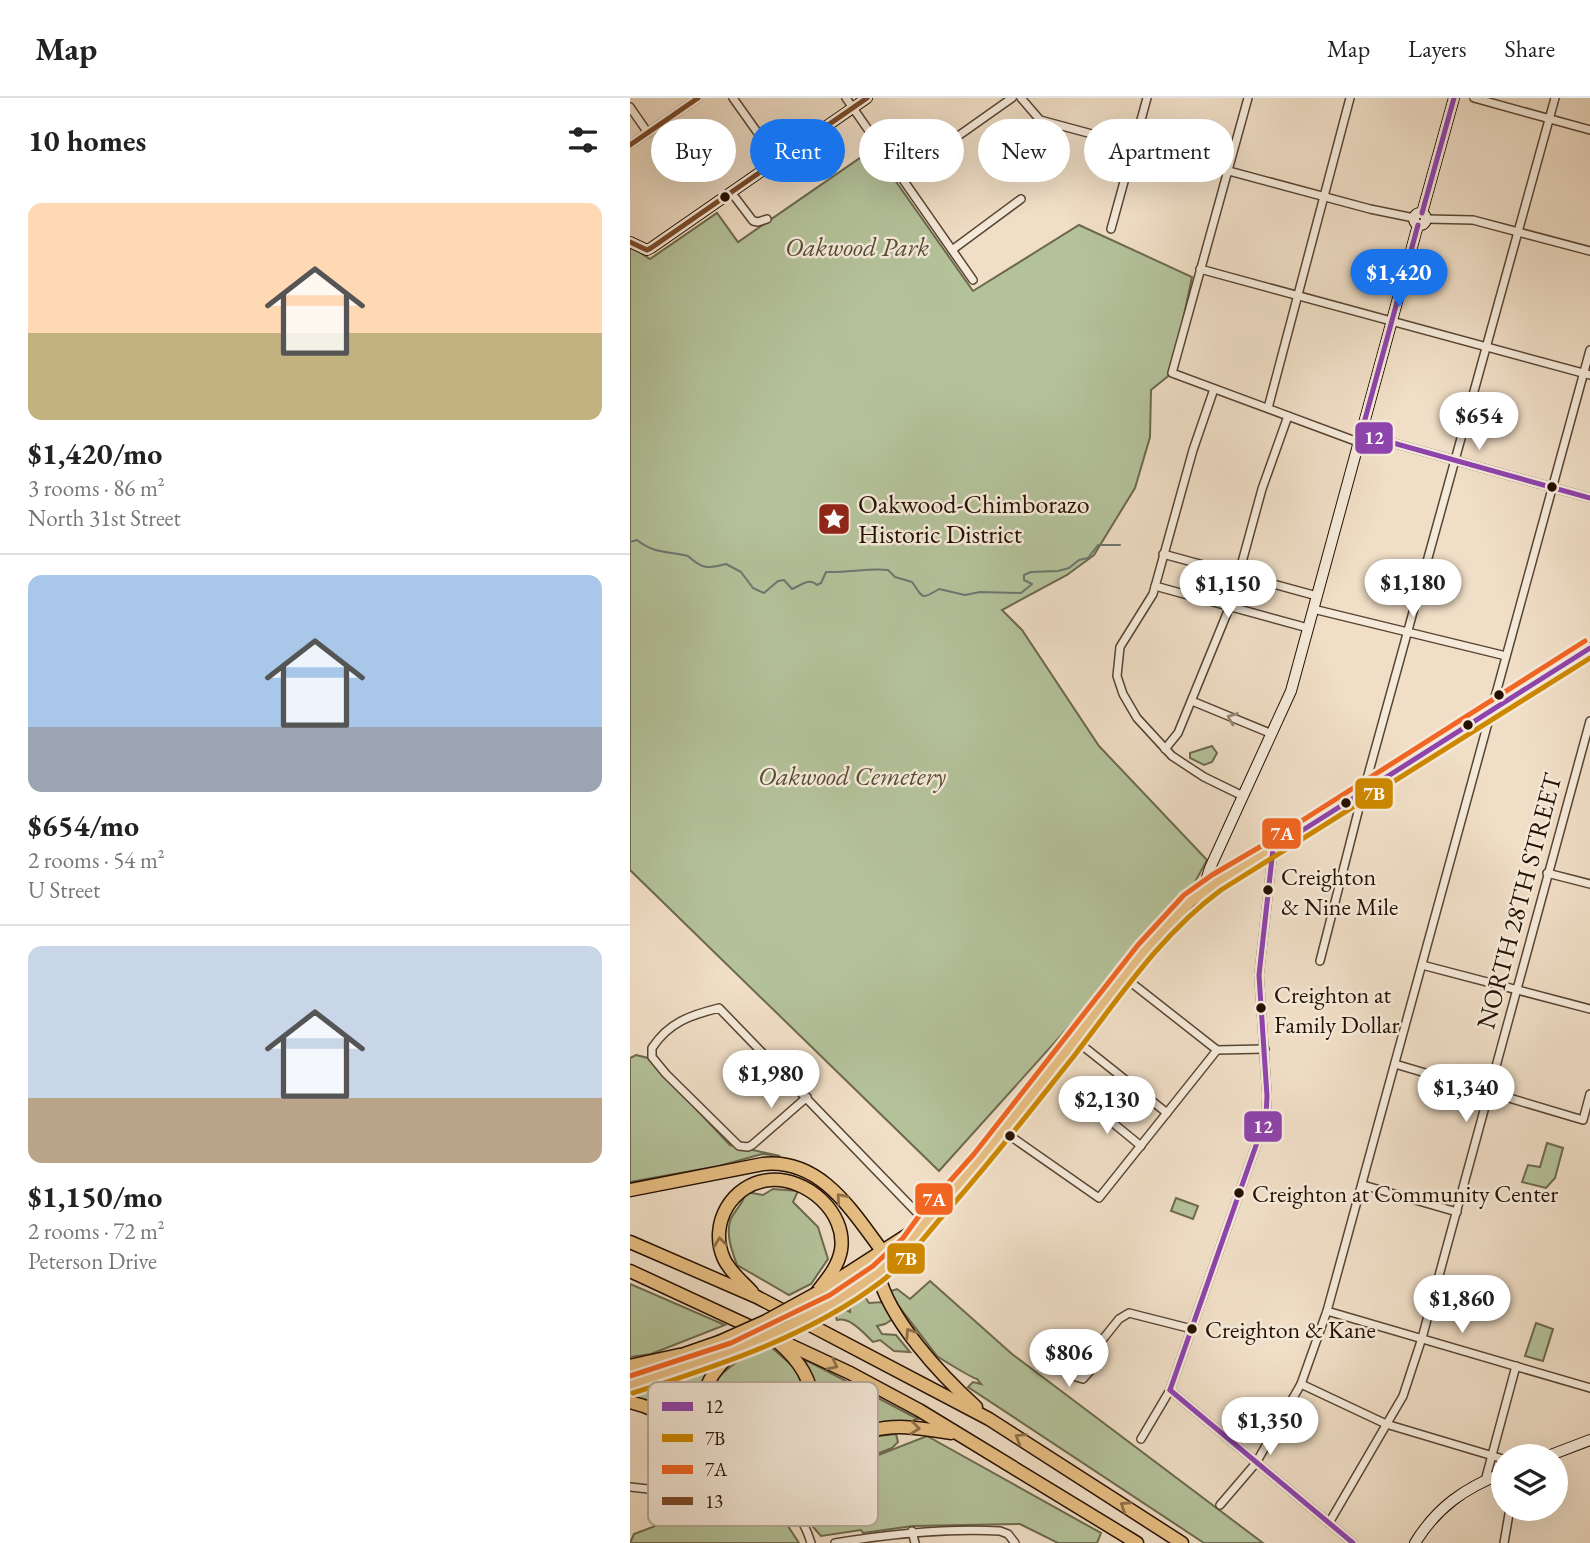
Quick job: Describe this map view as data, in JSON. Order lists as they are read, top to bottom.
{
  "streets": {
    "street": ["NORTH 28TH STREET"]
  },
  "parks": ["Oakwood Park", "Oakwood Cemetery"],
  "places": {
    "place": ["Oakwood-Chimborazo Historic District"],
    "other": [
      "Creighton & Nine Mile",
      "Creighton at Family Dollar",
      "Creighton at Community Center",
      "Creighton & Kane"
    ]
  },
  "lines": [
    "transit line 12",
    "transit line 13",
    "transit line 7A",
    "transit line 7B"
  ],
  "legend": [
    "12",
    "7B",
    "7A",
    "13"
  ],
  "page": {
    "header": "Map",
    "nav": ["Map", "Layers", "Share"],
    "heading": "10 homes",
    "chip": [
      "Buy",
      "Rent",
      "Filters",
      "New",
      "Apartment"
    ],
    "list": [
      {
        "name": "$1,420/mo",
        "note": "3 rooms · 86 m² · North 31st Street"
      },
      {
        "name": "$654/mo",
        "note": "2 rooms · 54 m² · U Street"
      },
      {
        "name": "$1,150/mo",
        "note": "2 rooms · 72 m² · Peterson Drive"
      }
    ],
    "price": [
      "$1,420",
      "$654",
      "$1,180",
      "$1,150",
      "$1,980",
      "$1,340",
      "$2,130",
      "$1,860",
      "$806",
      "$1,350"
    ]
  }
}
